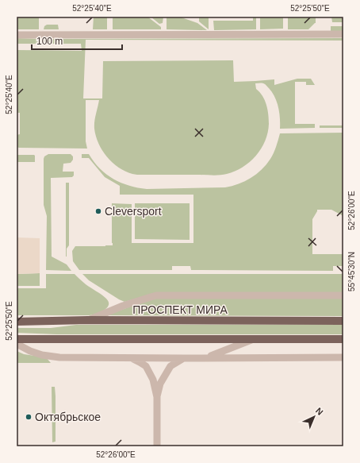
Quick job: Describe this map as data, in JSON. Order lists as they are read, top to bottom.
{
  "streets": {
    "main road": ["ПРОСПЕКТ МИРА"]
  },
  "places": ["Cleversport", "Октябрьское"],
  "scale_bar": "100 m",
  "north": "top right",
  "coordinates": [
    "52°25'40\"E",
    "52°25'50\"E",
    "52°26'00\"E",
    "55°45'30\"N"
  ]
}
